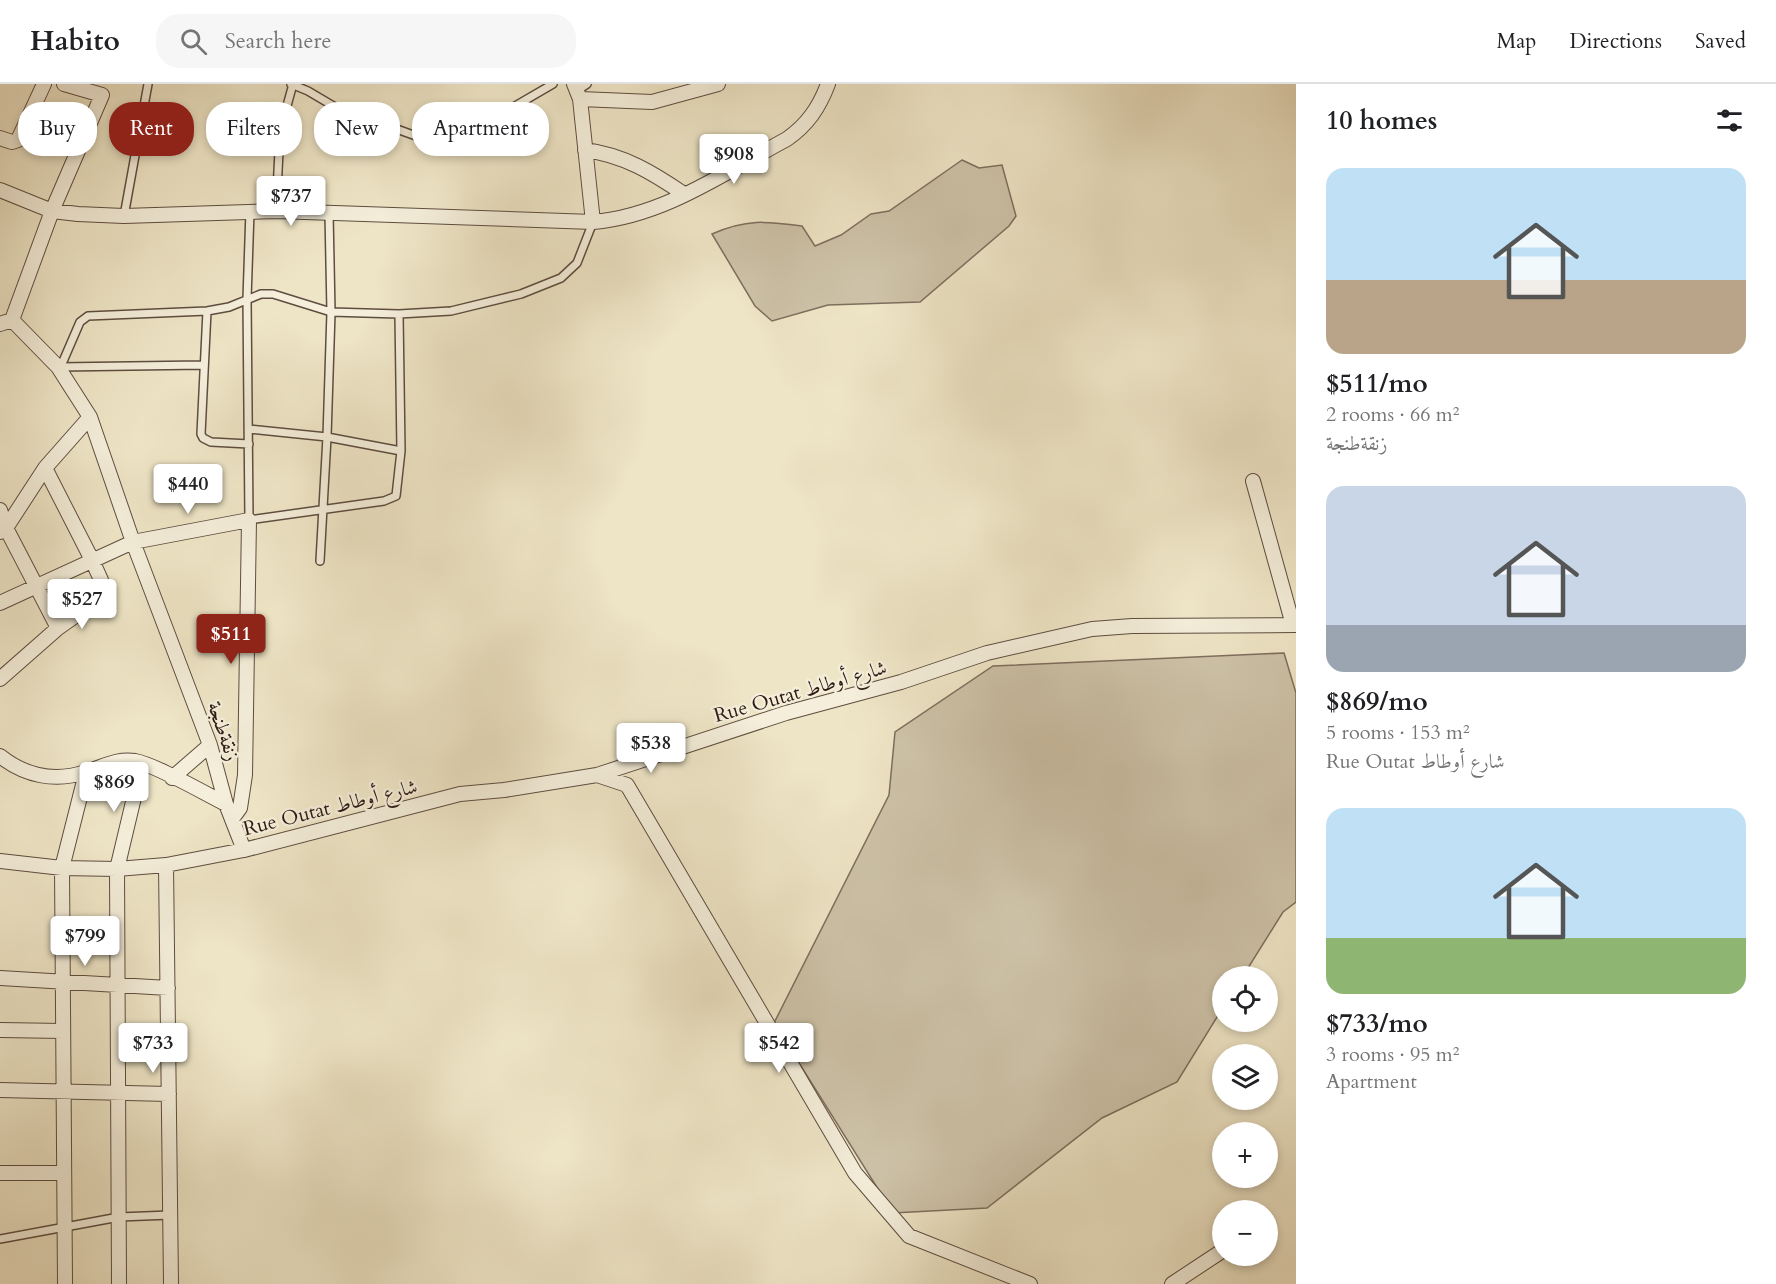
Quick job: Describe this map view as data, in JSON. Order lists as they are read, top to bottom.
{
  "streets": {
    "street": ["Rue Outat شارع أوطاط", "زنقةطنجة"]
  },
  "crossings": [
    ["Rue Outat شارع أوطاط", "زنقةطنجة"]
  ],
  "page": {
    "header": "Habito",
    "search": "Search here",
    "nav": ["Map", "Directions", "Saved"],
    "heading": "10 homes",
    "chip": [
      "Buy",
      "Rent",
      "Filters",
      "New",
      "Apartment"
    ],
    "price": [
      "$908",
      "$737",
      "$440",
      "$527",
      "$511",
      "$538",
      "$869",
      "$799",
      "$733",
      "$542"
    ],
    "list": [
      {
        "name": "$511/mo",
        "note": "2 rooms · 66 m² · زنقةطنجة"
      },
      {
        "name": "$869/mo",
        "note": "5 rooms · 153 m² · Rue Outat شارع أوطاط"
      },
      {
        "name": "$733/mo",
        "note": "3 rooms · 95 m² · Apartment"
      }
    ],
    "map_buttons": ["+", "−"]
  }
}
